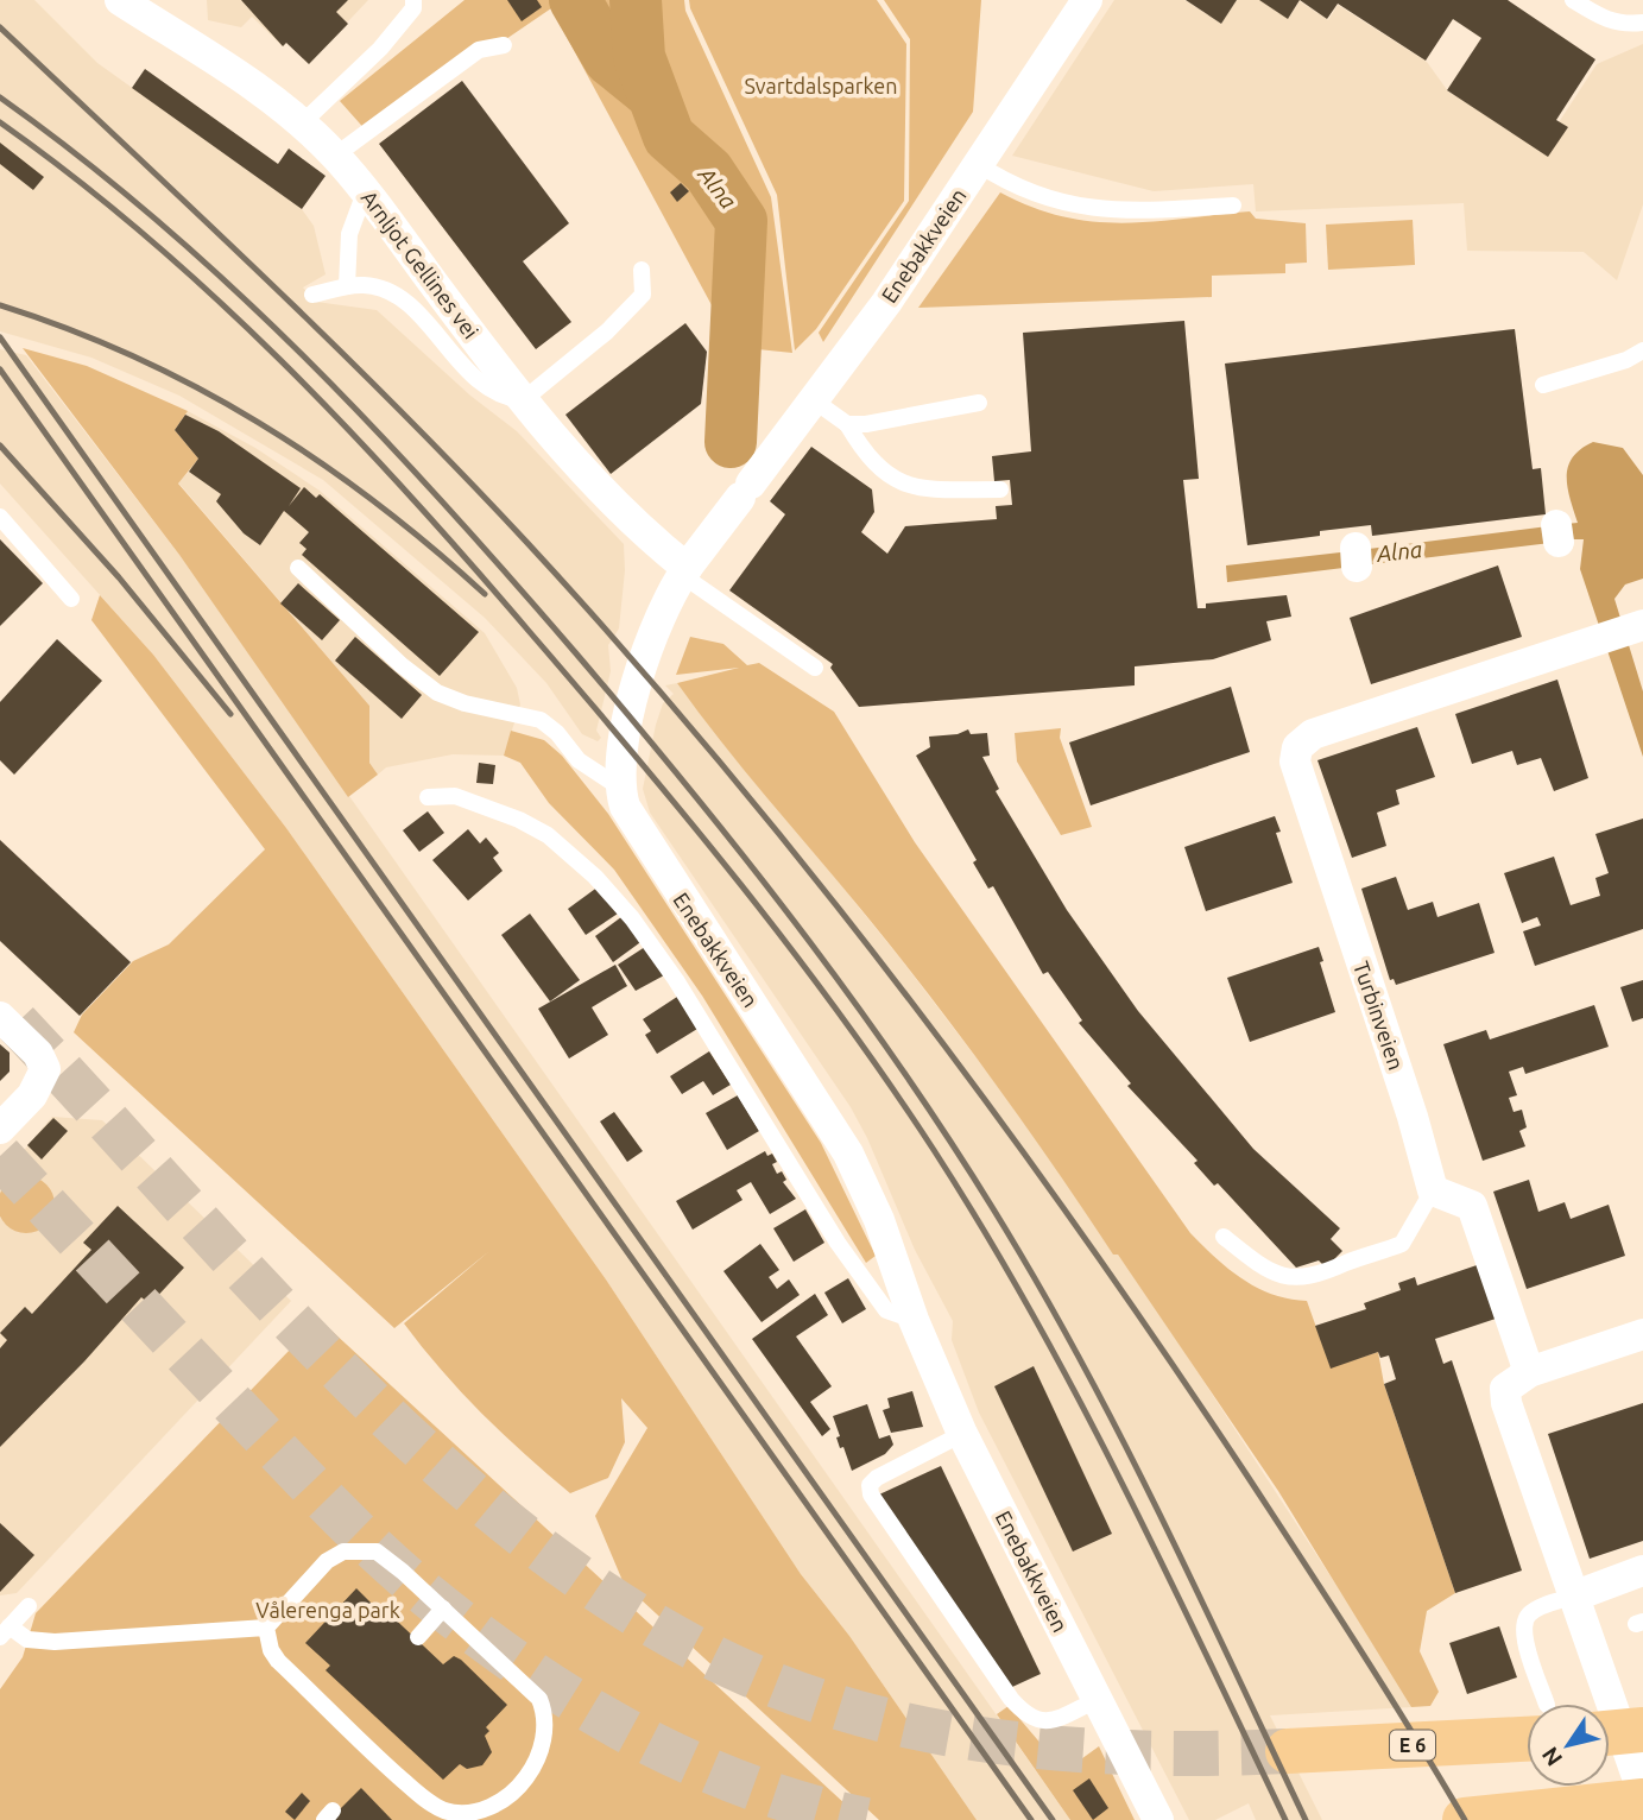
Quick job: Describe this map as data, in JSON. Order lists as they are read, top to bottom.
{
  "streets": {
    "highway": ["E 6"],
    "street": ["Enebakkveien", "Arnljot Gellines vei", "Turbinveien"]
  },
  "crossings": [
    ["Enebakkveien", "Arnljot Gellines vei"]
  ],
  "water": ["Alna"],
  "parks": ["Svartdalsparken", "Vålerenga park"],
  "north": "bottom left"
}
